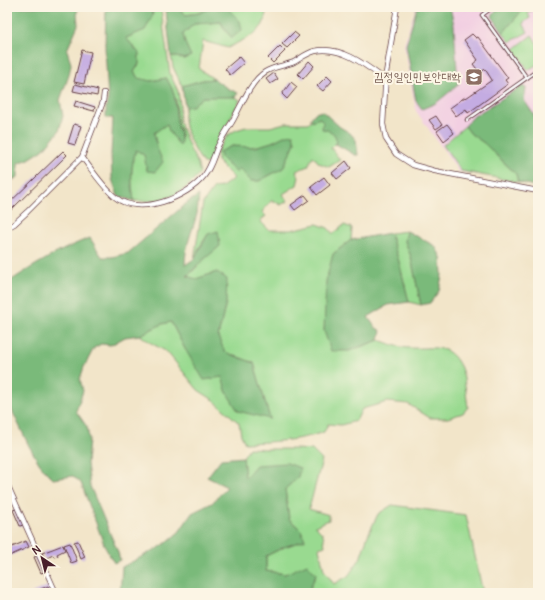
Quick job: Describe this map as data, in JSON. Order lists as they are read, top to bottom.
{
  "places": {
    "school or university": ["김정일인민보안대학"]
  },
  "north": "top left"
}
